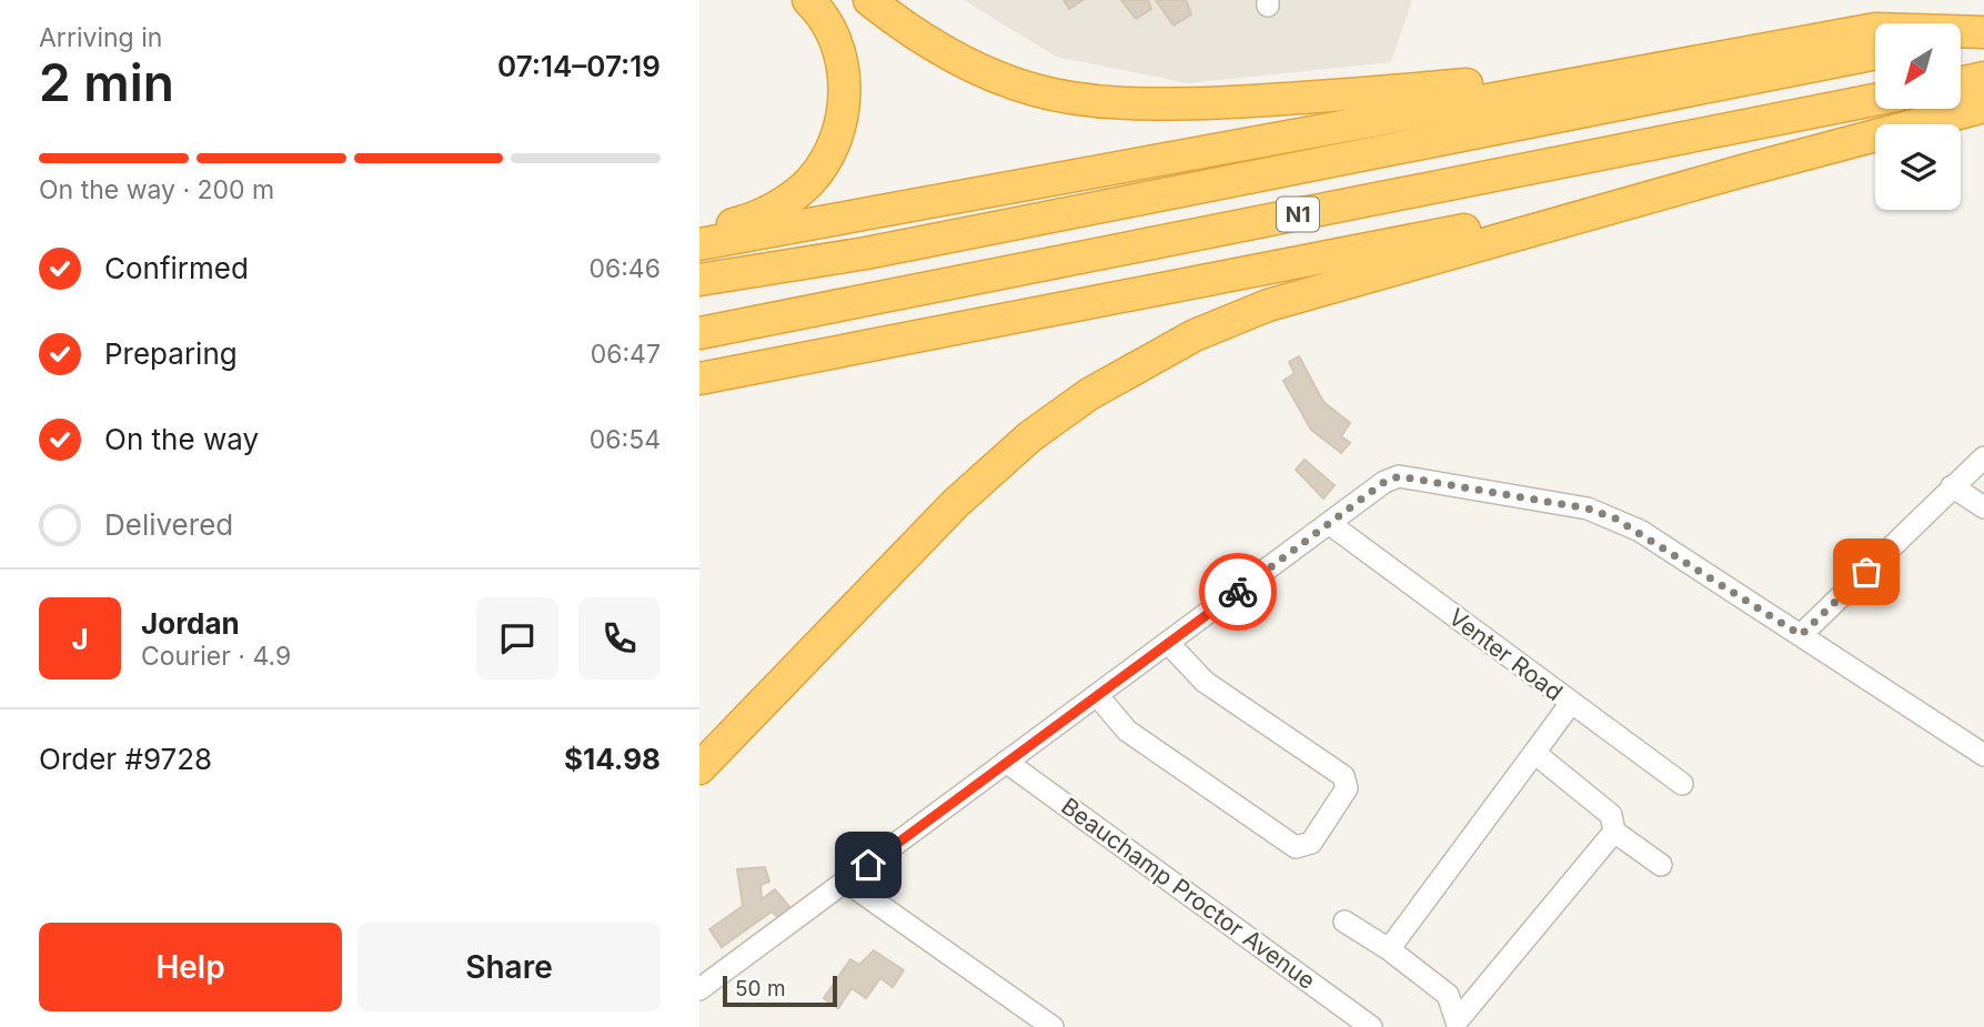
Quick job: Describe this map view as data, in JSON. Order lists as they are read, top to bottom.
{
  "streets": {
    "highway": ["N1"],
    "street": ["Venter Road", "Beauchamp Proctor Avenue"]
  },
  "scale_bar": "50 m",
  "north": "bottom left",
  "page": {
    "heading": ["2 min", "Arriving in", "07:14–07:19"],
    "panel": [
      "Jordan",
      "Courier · 4.9",
      "Order #9728",
      "$14.98"
    ],
    "bar": "On the way · 200 m",
    "list": [
      ["Confirmed", "06:46"],
      ["Preparing", "06:47"],
      ["On the way", "06:54"],
      "Delivered"
    ],
    "round": "J",
    "buttons": ["Help", "Share"],
    "scale": "50 m"
  }
}
